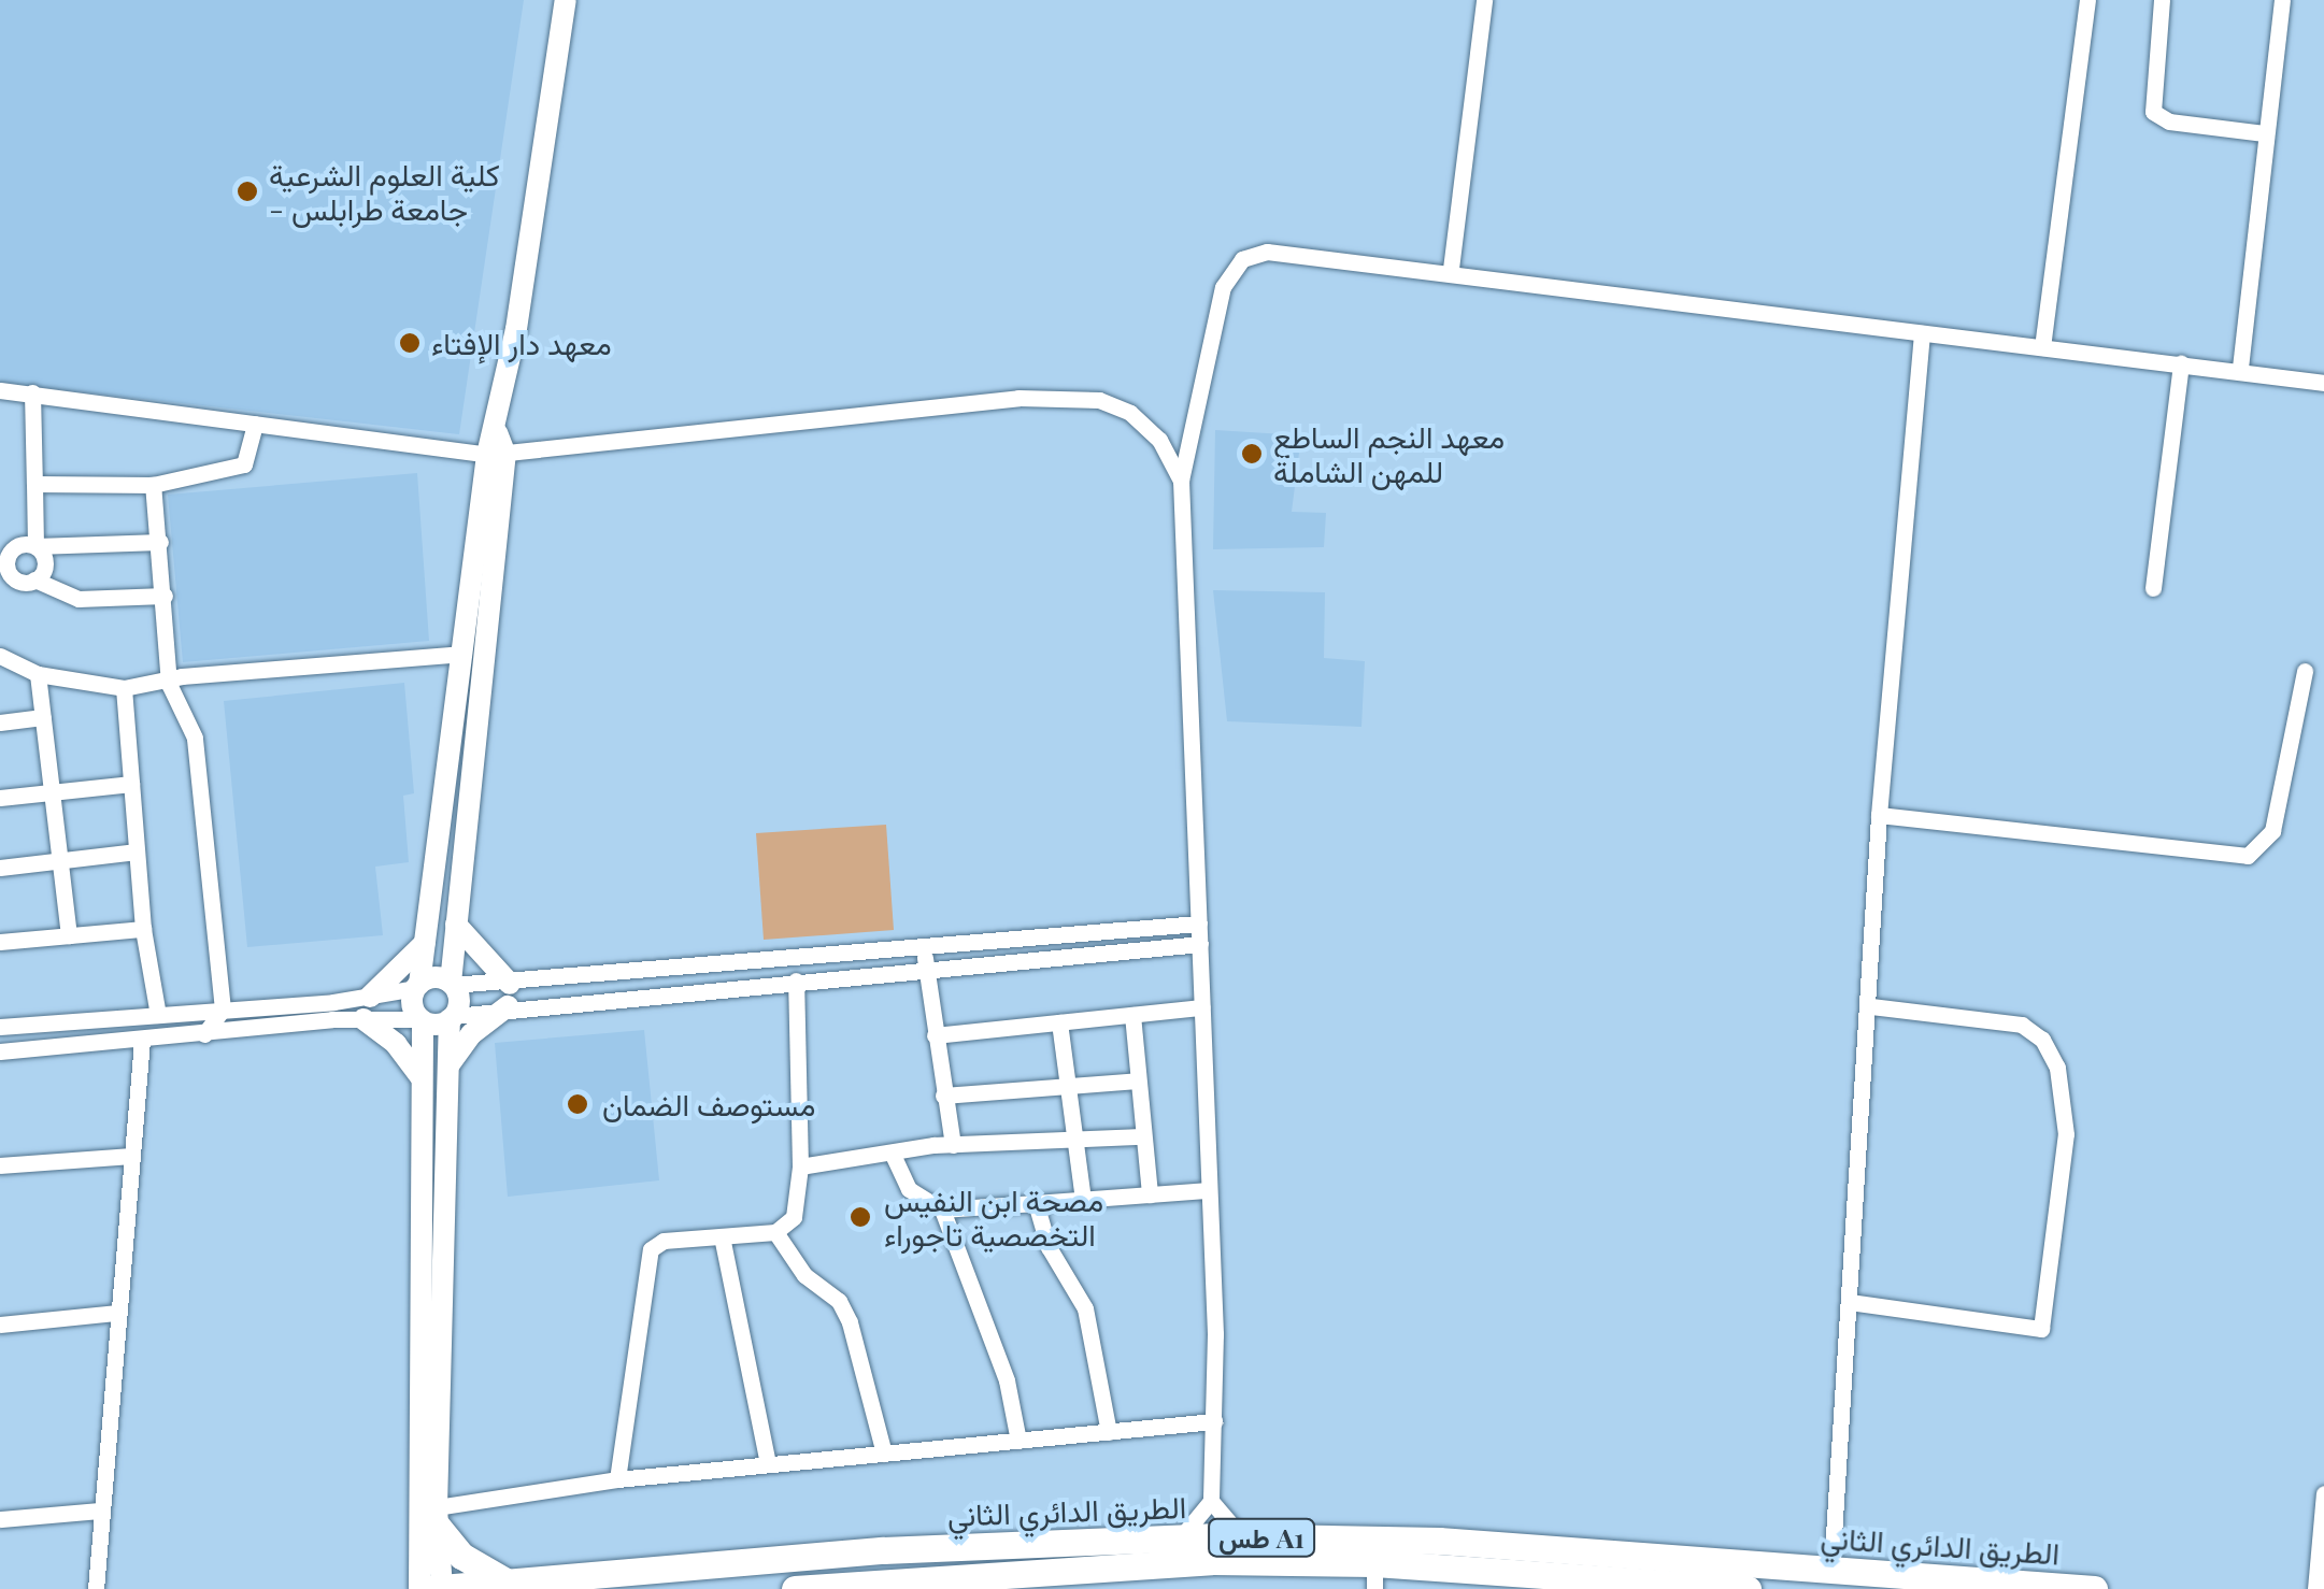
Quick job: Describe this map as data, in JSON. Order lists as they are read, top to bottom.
{
  "streets": {
    "highway": ["الطريق الدائري الثاني", "طس A1"]
  },
  "places": [
    "كلية العلوم الشرعية - جامعة طرابلس",
    "معهد دار الإفتاء",
    "معهد النجم الساطع للمهن الشاملة",
    "مستوصف الضمان",
    "مصحة ابن النفيس التخصصية تاجوراء"
  ]
}
